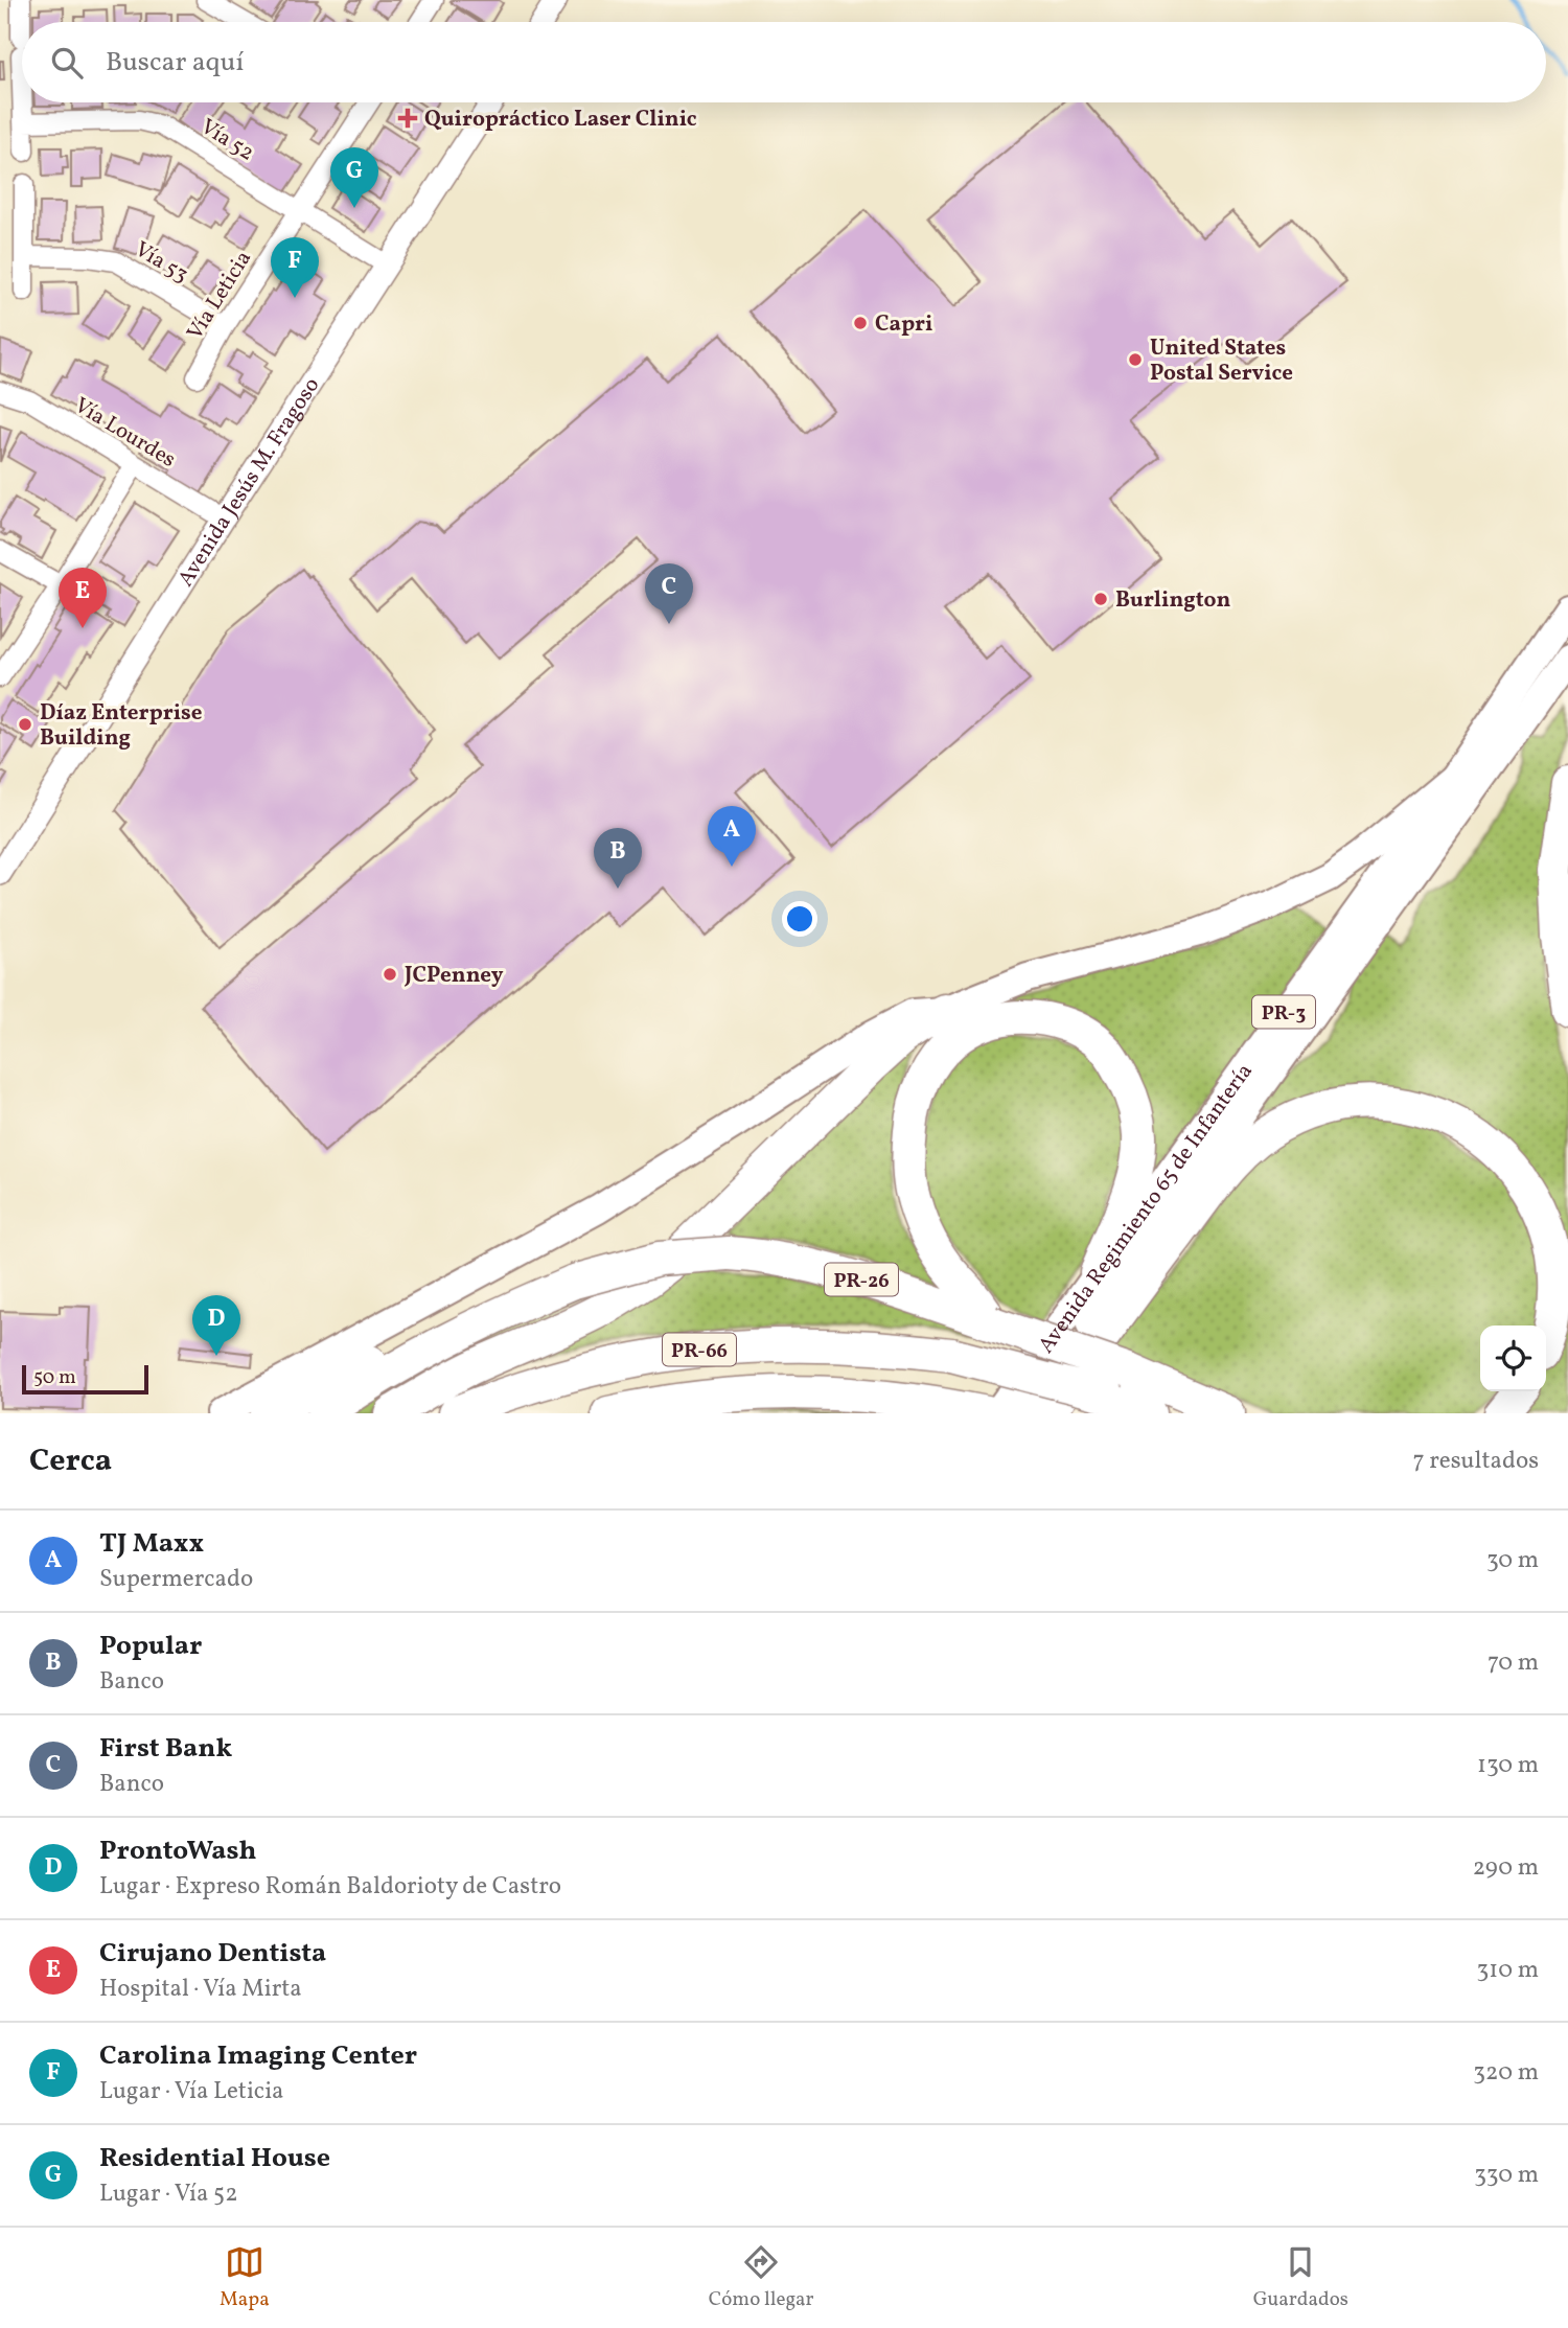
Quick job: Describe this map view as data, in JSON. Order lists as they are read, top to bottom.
{
  "streets": {
    "highway": ["PR-26", "PR-66"],
    "main road": ["PR-3", "Avenida Regimiento 65 de Infantería"],
    "street": [
      "Vía 52",
      "Vía 53",
      "Vía Leticia",
      "Vía Lourdes",
      "Avenida Jesús M. Fragoso"
    ]
  },
  "crossings": [
    ["Vía 52", "Vía Leticia"],
    ["Vía 52", "Avenida Jesús M. Fragoso"],
    ["Vía 53", "Vía Leticia"],
    ["Vía Lourdes", "Avenida Jesús M. Fragoso"]
  ],
  "places": {
    "health": ["Quiropráctico Laser Clinic"],
    "other": [
      "Capri",
      "United States Postal Service",
      "Burlington",
      "Díaz Enterprise Building",
      "JCPenney"
    ]
  },
  "scale_bar": "50 m",
  "page": {
    "search": "Buscar aquí",
    "pins": [
      "G",
      "F",
      "C",
      "E",
      "A",
      "B",
      "D"
    ],
    "scale": "50 m",
    "heading": ["Cerca", "7 resultados"],
    "list": [
      {
        "mark": "A",
        "name": "TJ Maxx",
        "note": "Supermercado",
        "value": "30 m"
      },
      {
        "mark": "B",
        "name": "Popular",
        "note": "Banco",
        "value": "70 m"
      },
      {
        "mark": "C",
        "name": "First Bank",
        "note": "Banco",
        "value": "130 m"
      },
      {
        "mark": "D",
        "name": "ProntoWash",
        "note": "Lugar · Expreso Román Baldorioty de Castro",
        "value": "290 m"
      },
      {
        "mark": "E",
        "name": "Cirujano Dentista",
        "note": "Hospital · Vía Mirta",
        "value": "310 m"
      },
      {
        "mark": "F",
        "name": "Carolina Imaging Center",
        "note": "Lugar · Vía Leticia",
        "value": "320 m"
      },
      {
        "mark": "G",
        "name": "Residential House",
        "note": "Lugar · Vía 52",
        "value": "330 m"
      }
    ],
    "nav": ["Mapa", "Cómo llegar", "Guardados"]
  }
}
